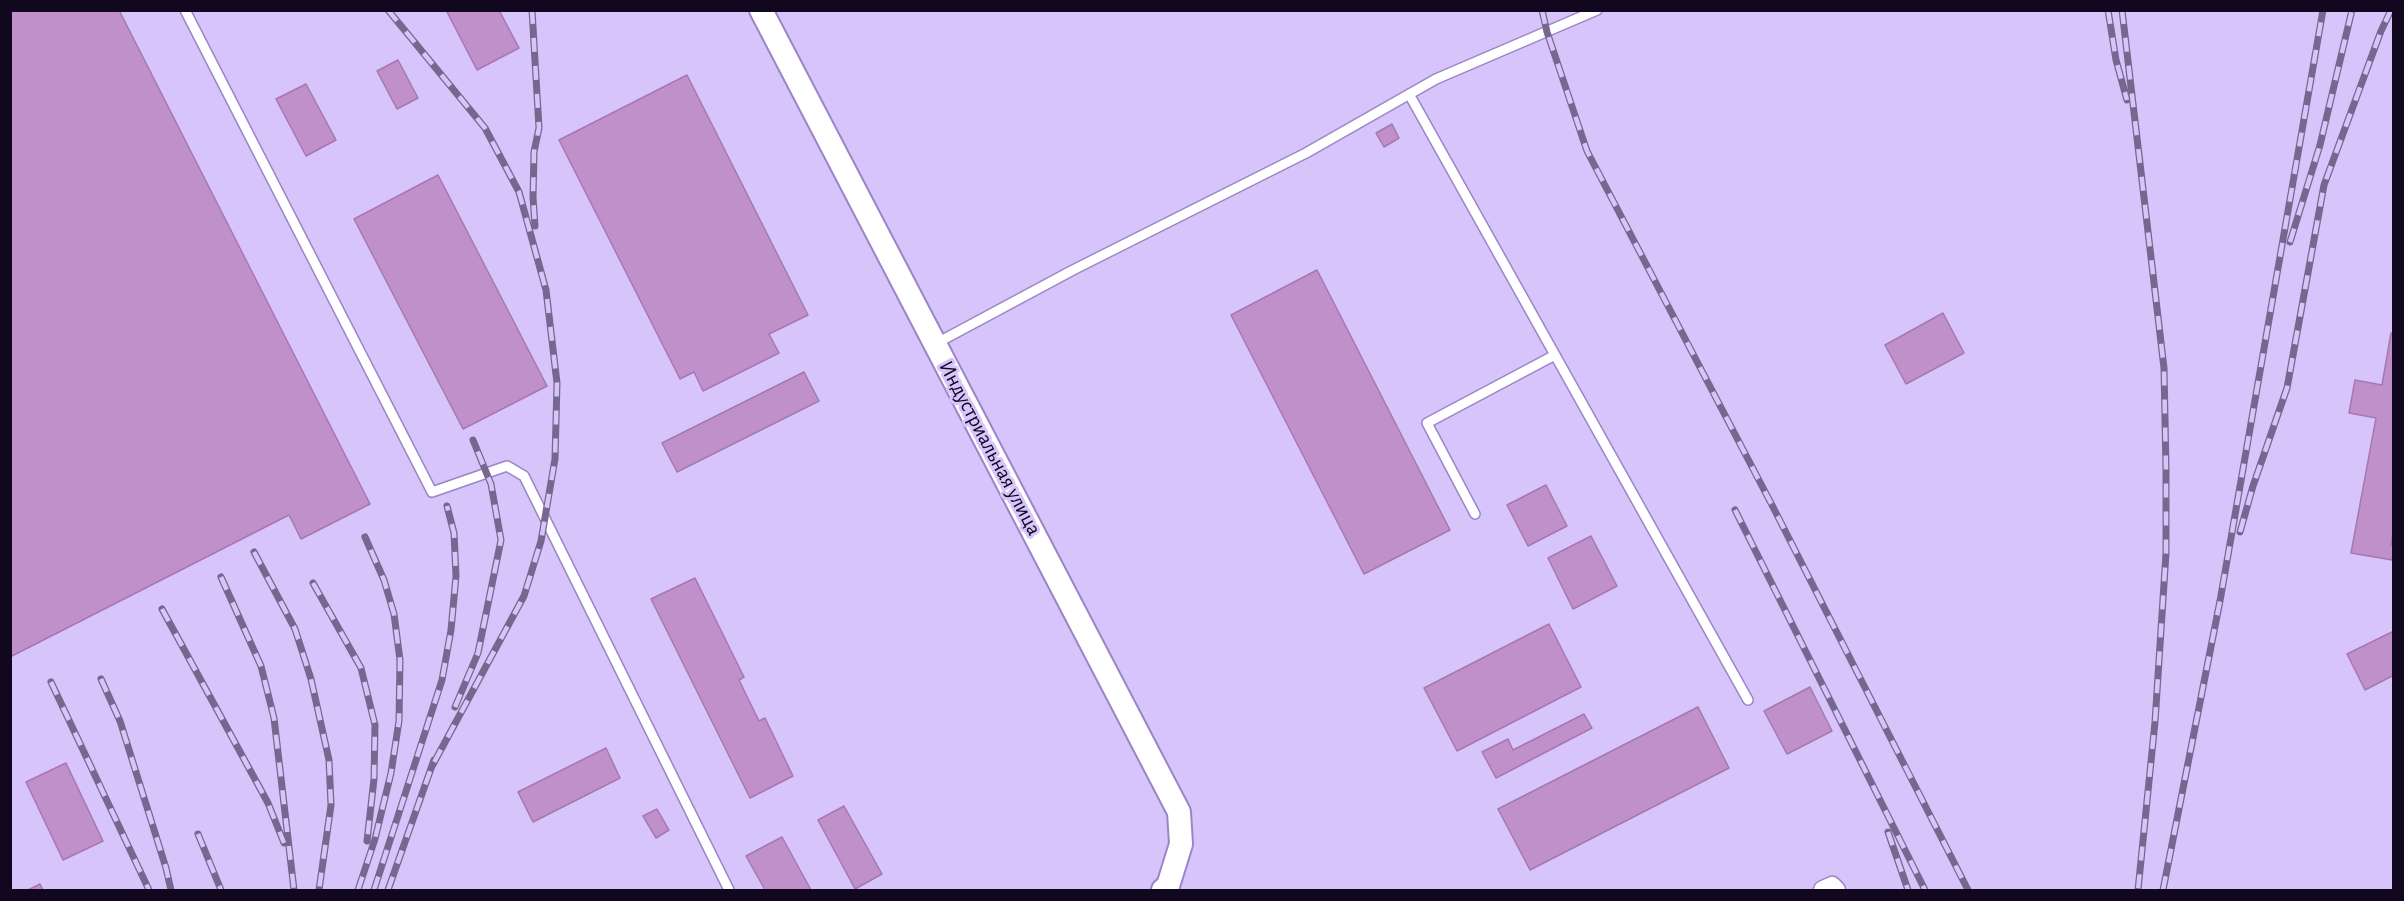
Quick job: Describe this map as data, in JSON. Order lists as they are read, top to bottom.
{
  "streets": {
    "street": ["Индустриальная улица"]
  }
}
